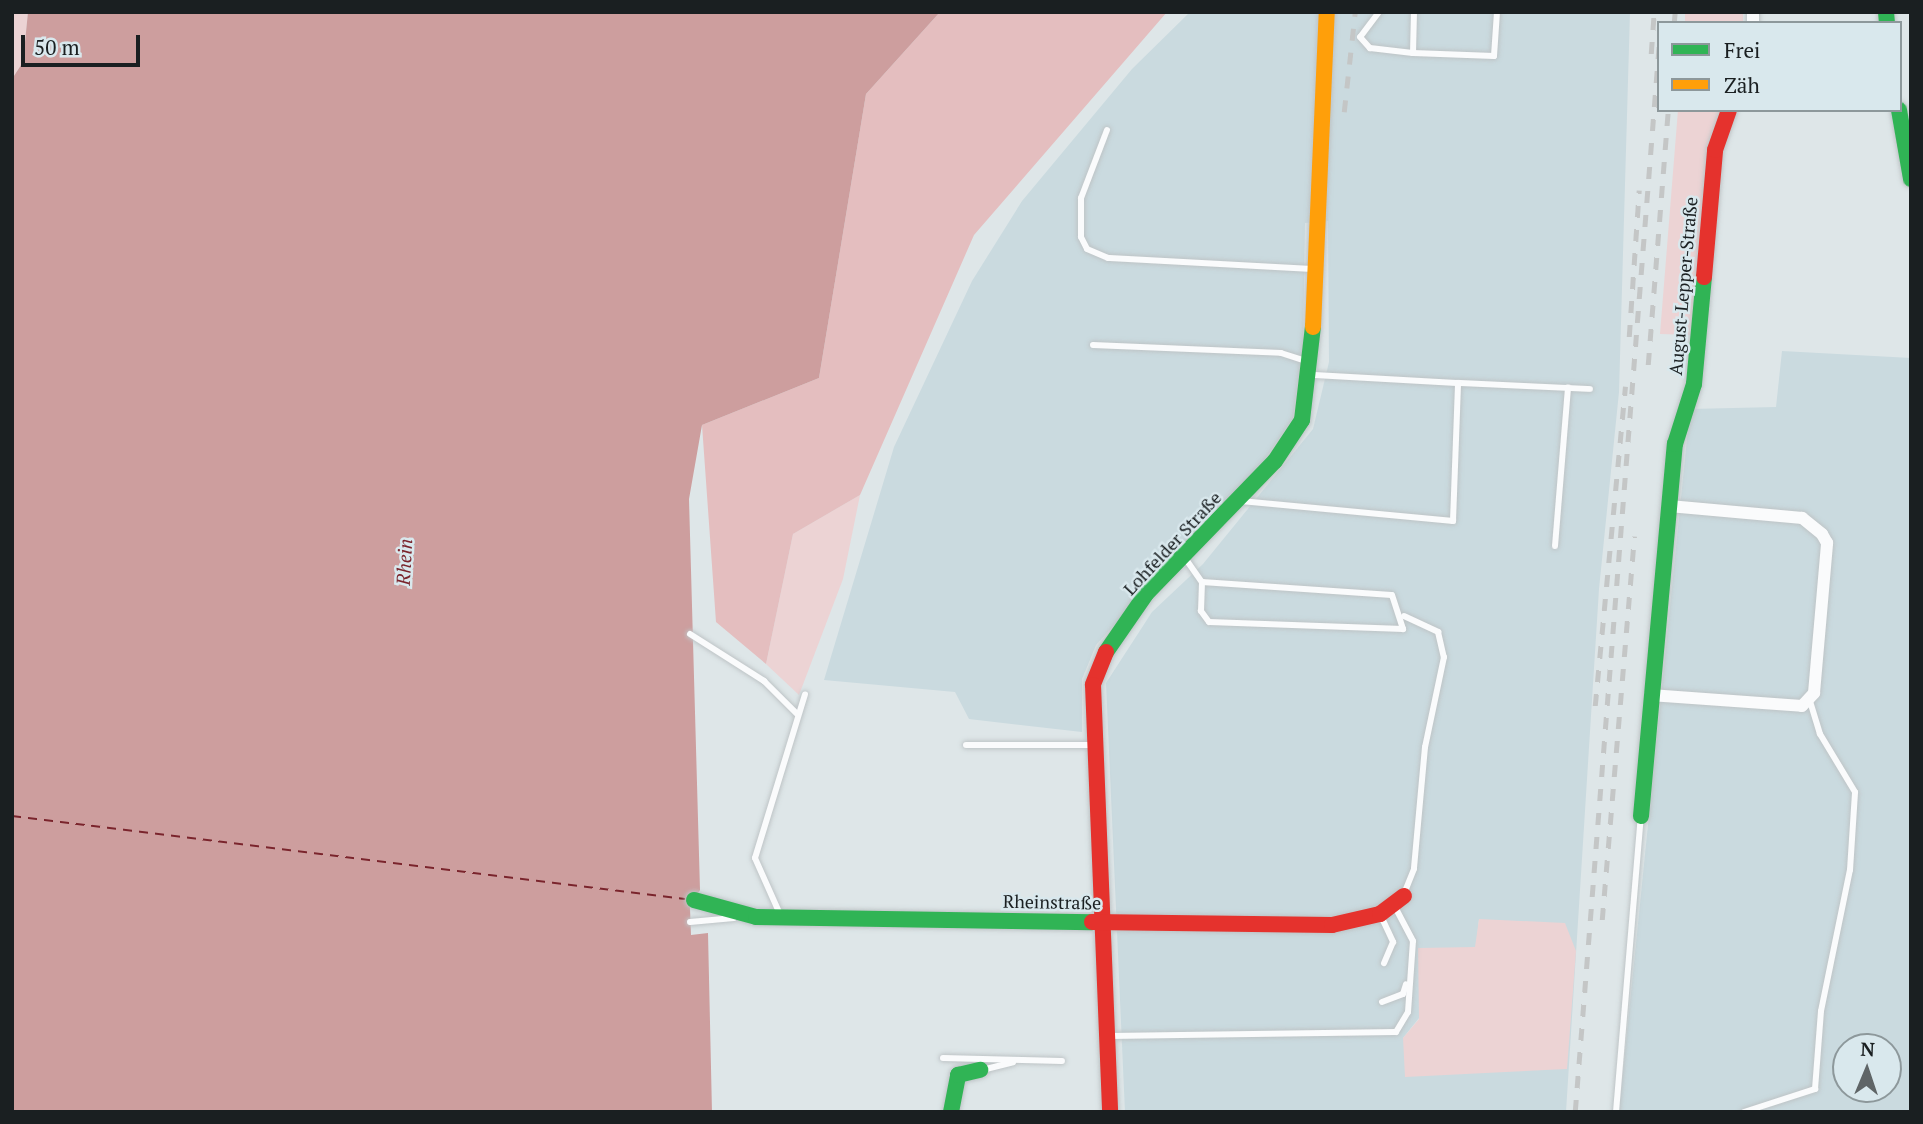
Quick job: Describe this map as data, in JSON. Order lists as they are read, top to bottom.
{
  "streets": {
    "street": ["August-Lepper-Straße", "Lohfelder Straße", "Rheinstraße"]
  },
  "crossings": [
    ["Lohfelder Straße", "Rheinstraße"]
  ],
  "water": ["Rhein"],
  "legend": ["Frei", "Zäh"],
  "scale_bar": "50 m",
  "north": "top"
}
